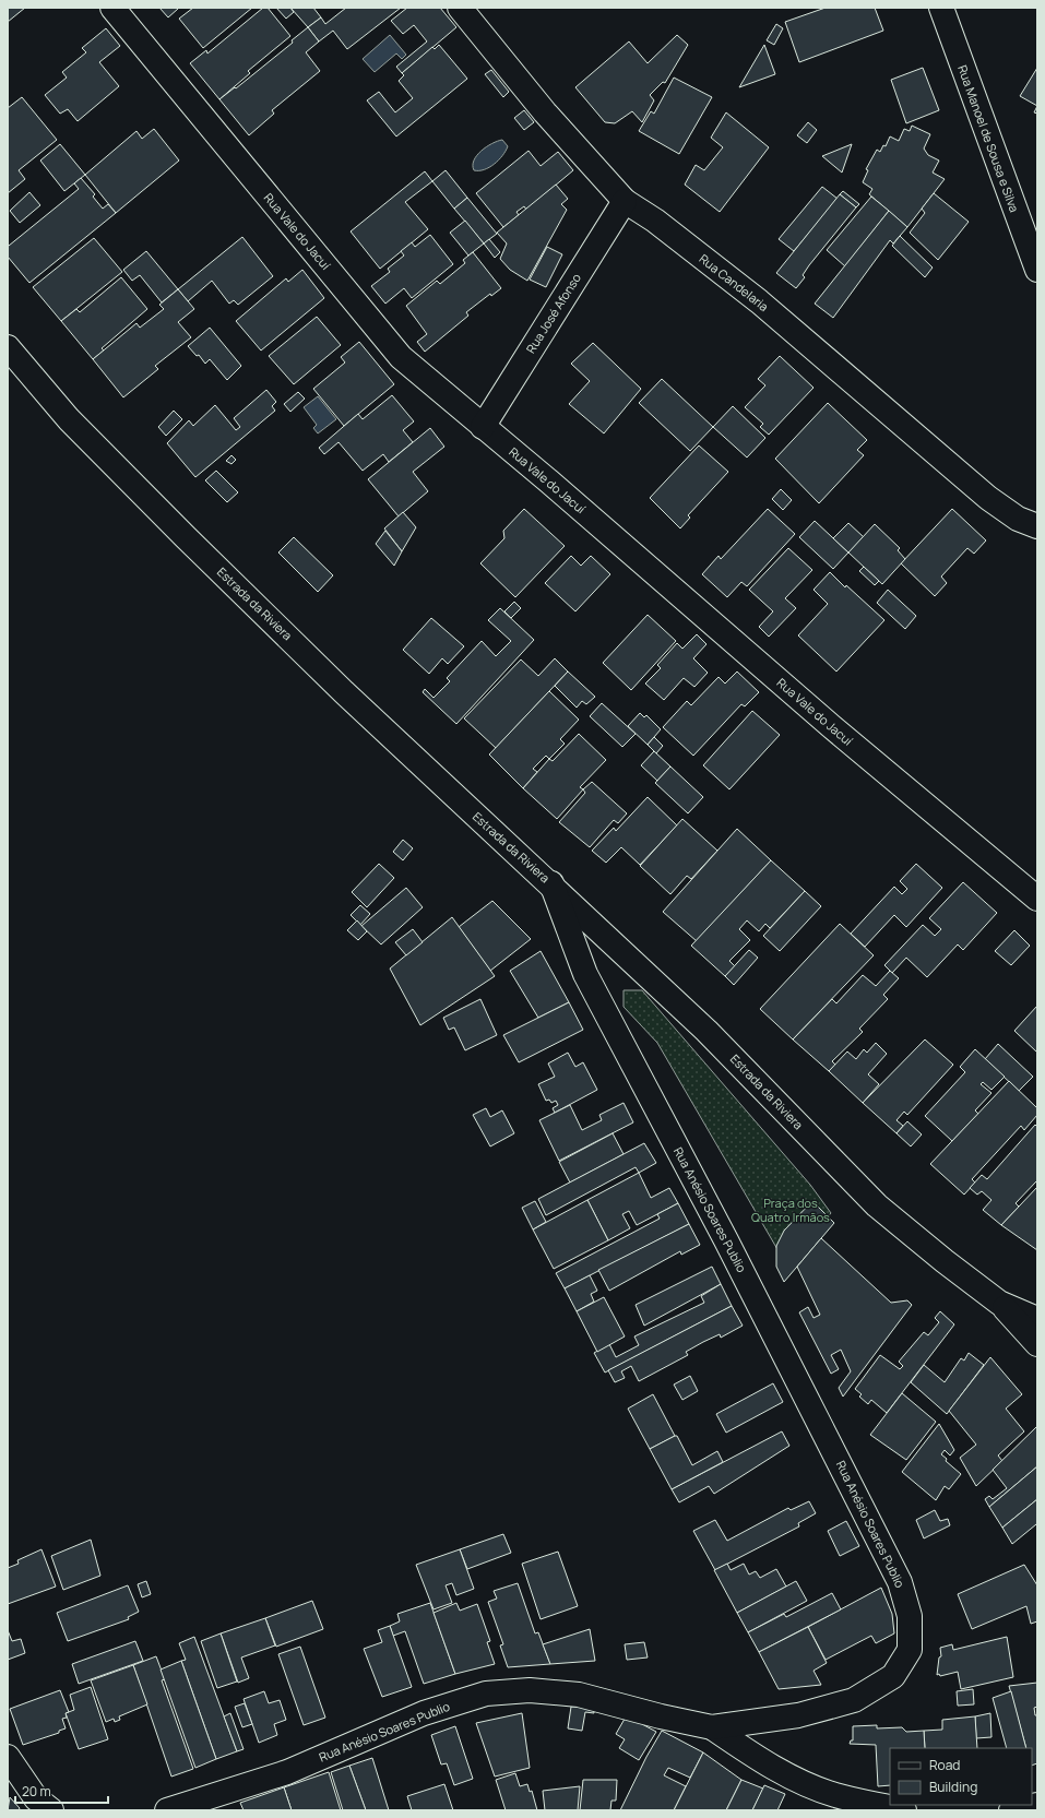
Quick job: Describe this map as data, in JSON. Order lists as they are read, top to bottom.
{
  "streets": {
    "street": [
      "Rua Manoel de Sousa e Silva",
      "Rua Vale do Jacuí",
      "Rua Candelaria",
      "Rua José Afonso",
      "Estrada da Riviera",
      "Rua Anésio Soares Publio"
    ]
  },
  "crossings": [
    ["Rua Vale do Jacuí", "Rua José Afonso"],
    ["Rua Candelaria", "Rua José Afonso"],
    ["Estrada da Riviera", "Rua Anésio Soares Publio"]
  ],
  "parks": ["Praça dos Quatro Irmãos"],
  "legend": ["Road", "Building"],
  "scale_bar": "20 m"
}
